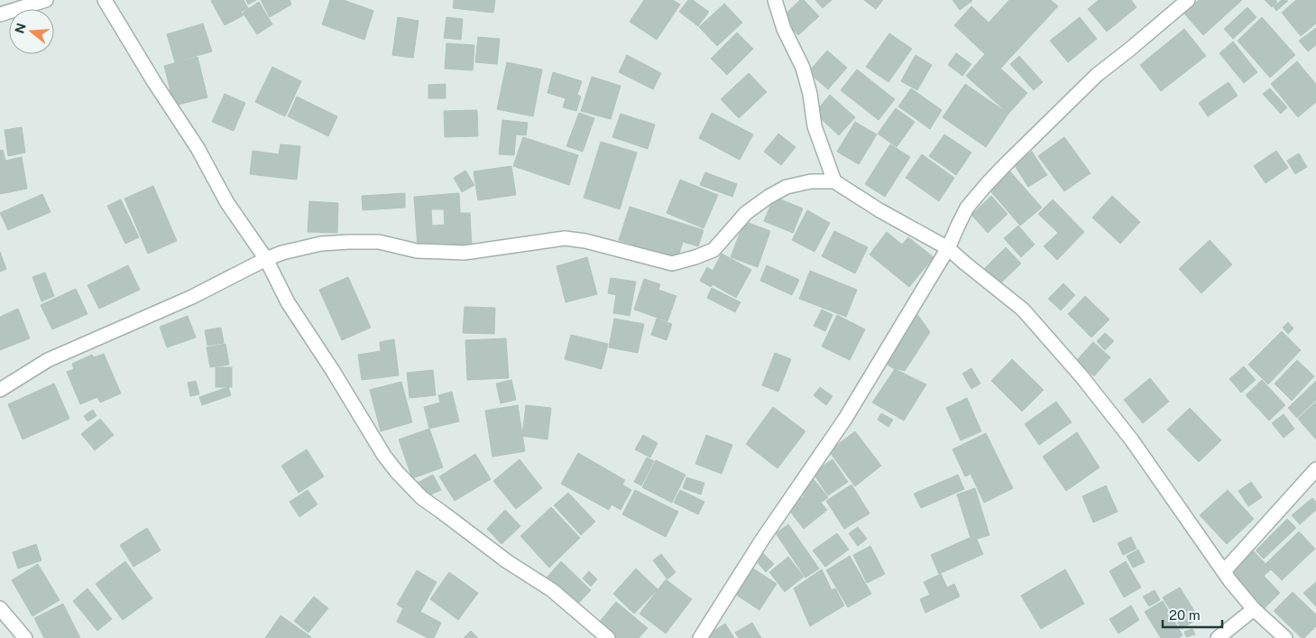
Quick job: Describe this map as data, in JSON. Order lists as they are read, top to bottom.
{
  "scale_bar": "20 m",
  "north": "left"
}
